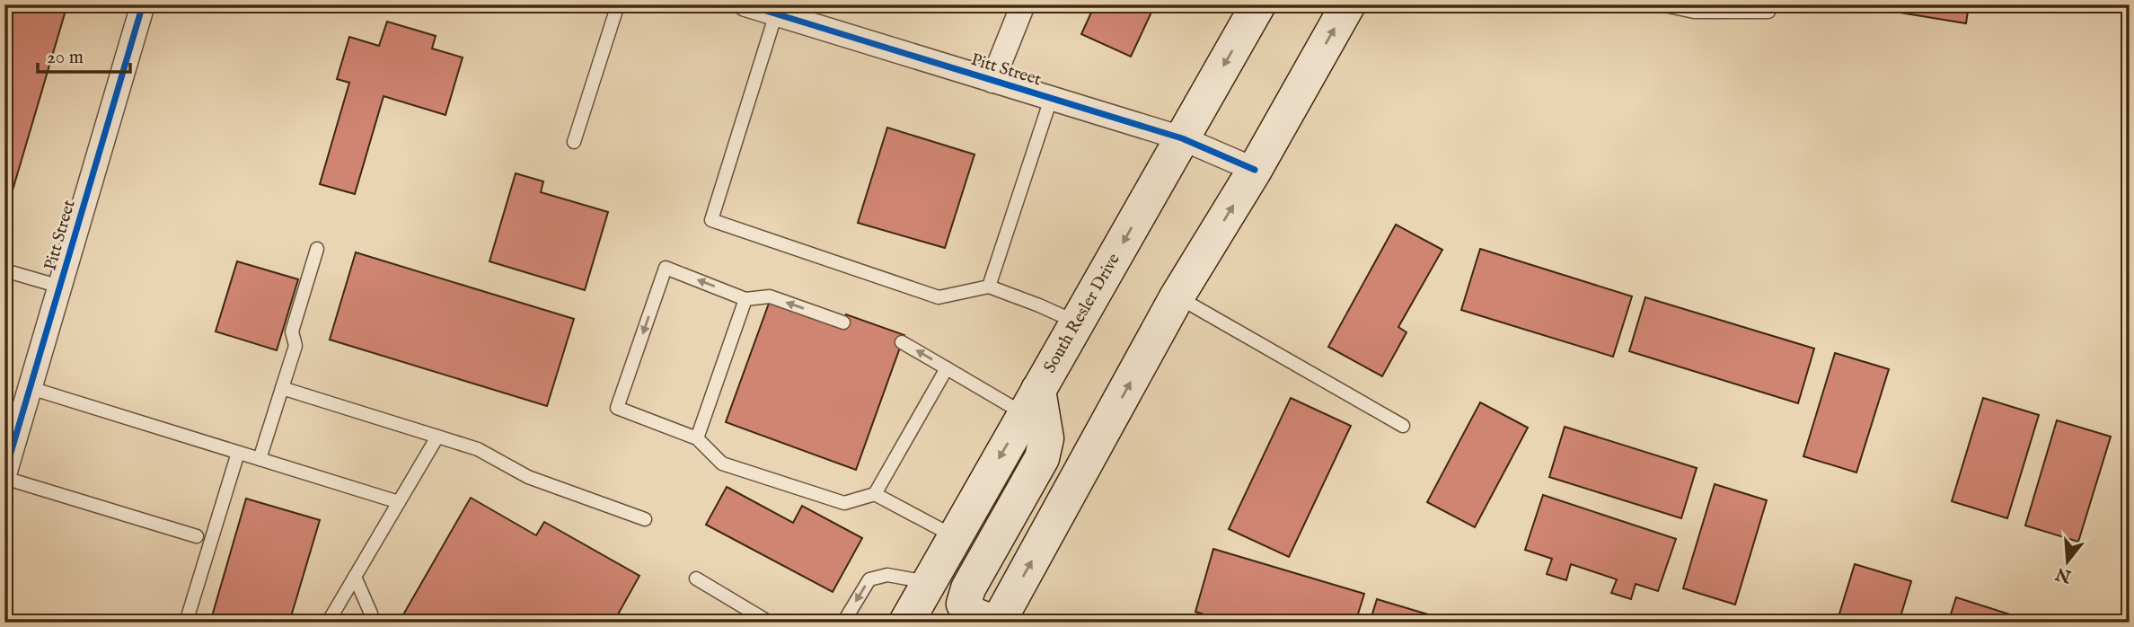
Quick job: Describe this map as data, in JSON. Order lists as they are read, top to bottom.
{
  "streets": {
    "main road": ["South Resler Drive"],
    "street": ["Pitt Street"]
  },
  "crossings": [
    ["Pitt Street", "South Resler Drive"]
  ],
  "scale_bar": "20 m",
  "north": "bottom"
}
